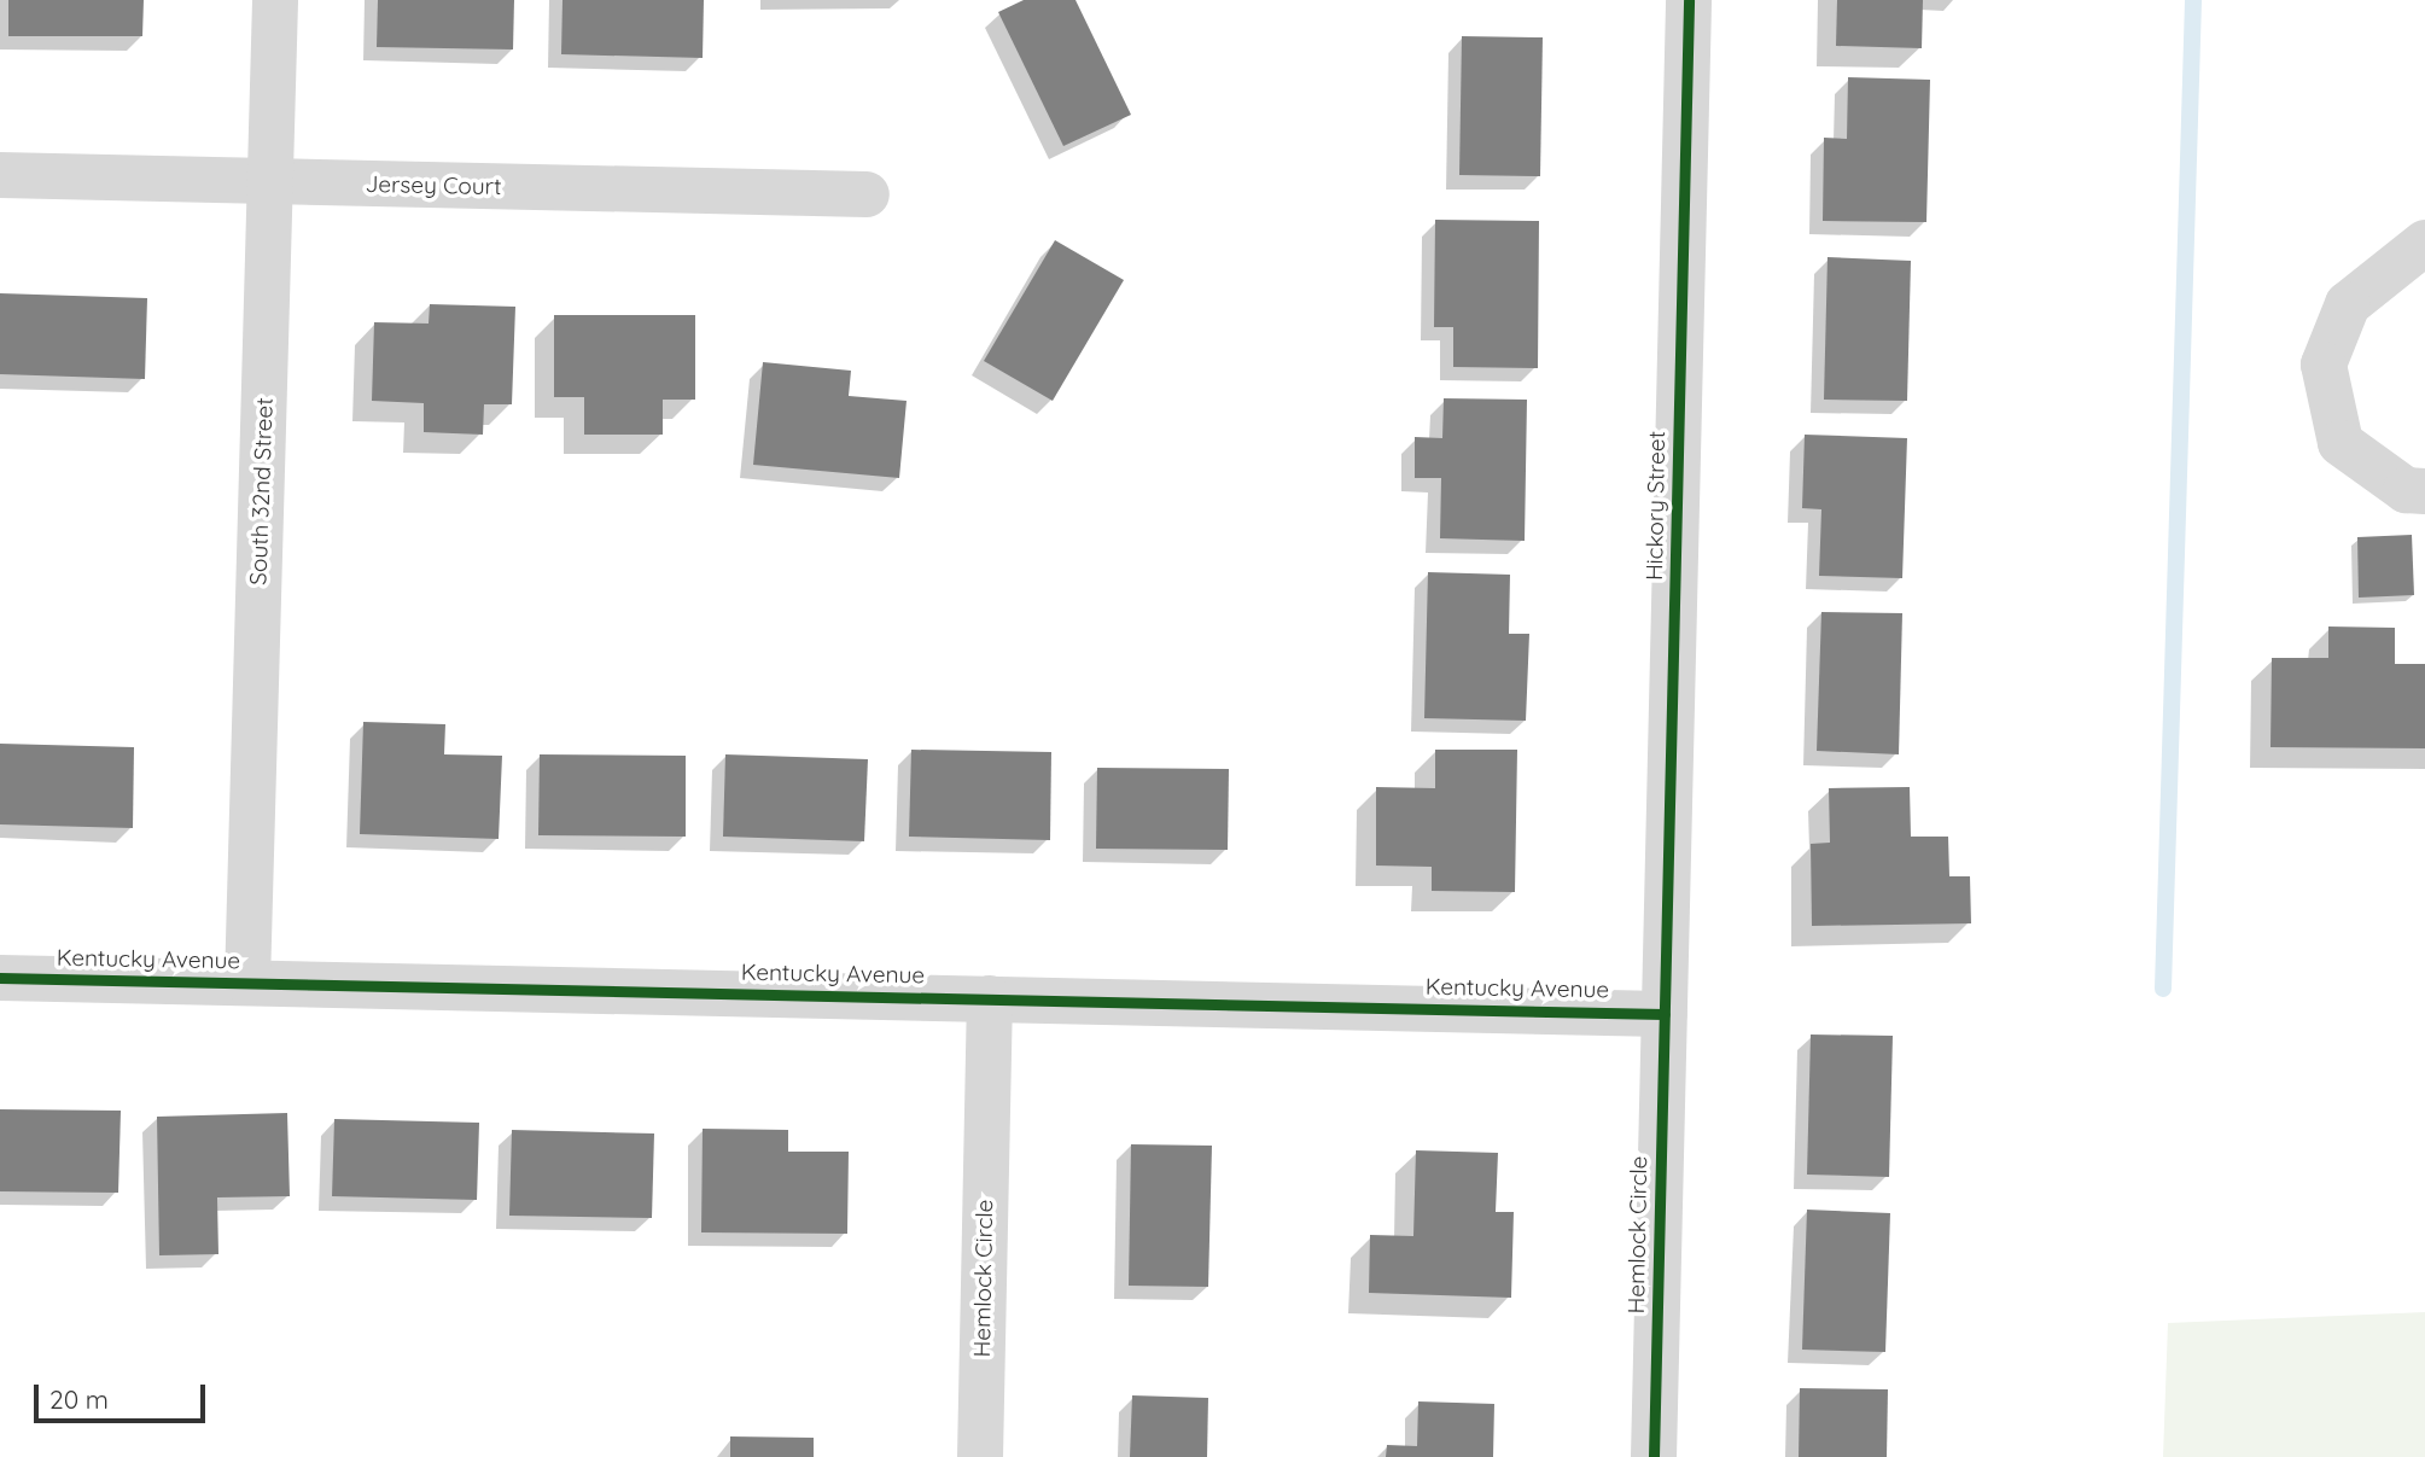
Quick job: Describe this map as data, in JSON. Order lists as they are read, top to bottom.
{
  "streets": {
    "street": [
      "Jersey Court",
      "South 32nd Street",
      "Hickory Street",
      "Kentucky Avenue",
      "Hemlock Circle"
    ]
  },
  "crossings": [
    ["Jersey Court", "South 32nd Street"],
    ["South 32nd Street", "Kentucky Avenue"],
    ["Hickory Street", "Kentucky Avenue"],
    ["Hickory Street", "Hemlock Circle"],
    ["Kentucky Avenue", "Hemlock Circle"]
  ],
  "scale_bar": "20 m"
}
